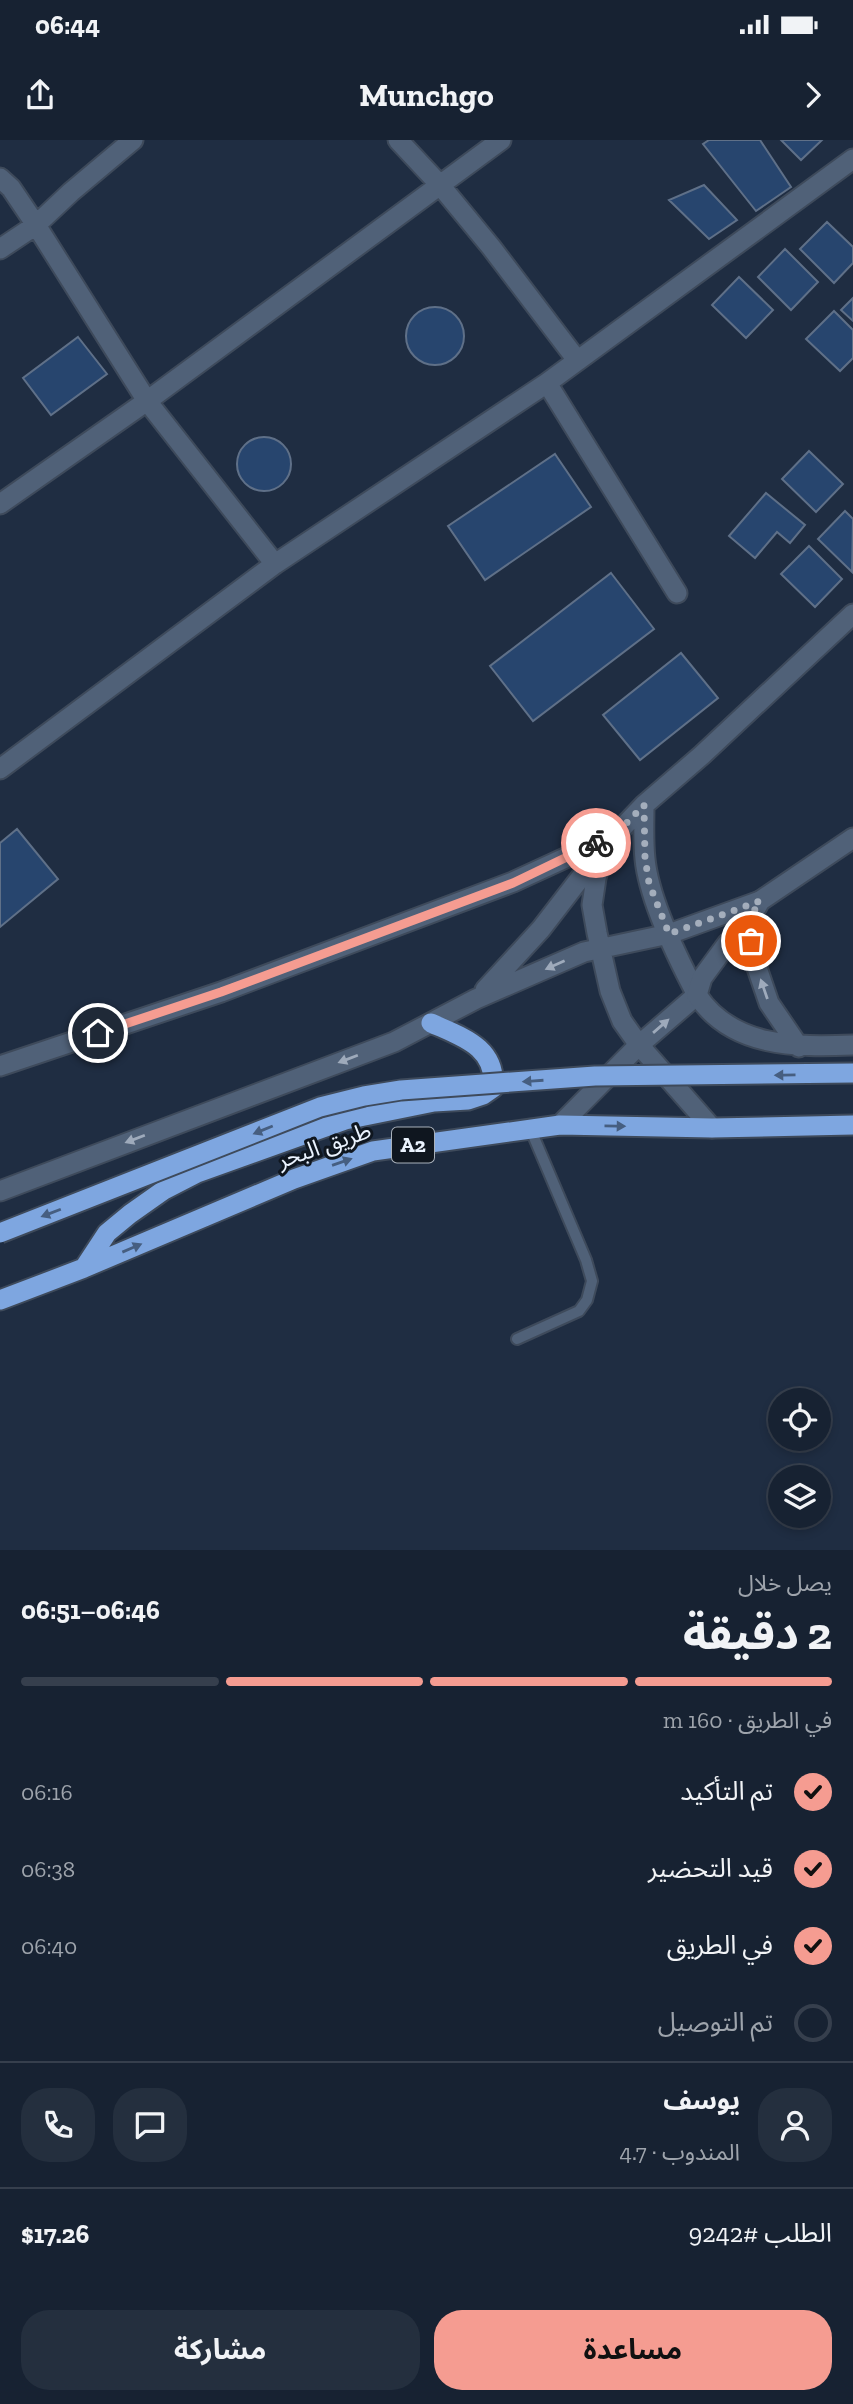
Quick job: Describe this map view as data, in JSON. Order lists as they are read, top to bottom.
{
  "streets": {
    "highway": ["طريق البحر", "A2"]
  },
  "page": {
    "status": "06:44",
    "header": "Munchgo",
    "heading": ["2 دقيقة", "يصل خلال", "06:46–06:51"],
    "panel": [
      "يوسف",
      "المندوب · 4.7",
      "الطلب #9242",
      "$17.26"
    ],
    "bar": "في الطريق · 160 m",
    "list": [
      ["تم التأكيد", "06:16"],
      ["قيد التحضير", "06:38"],
      ["في الطريق", "06:40"],
      "تم التوصيل"
    ],
    "buttons": ["مساعدة", "مشاركة"]
  }
}
